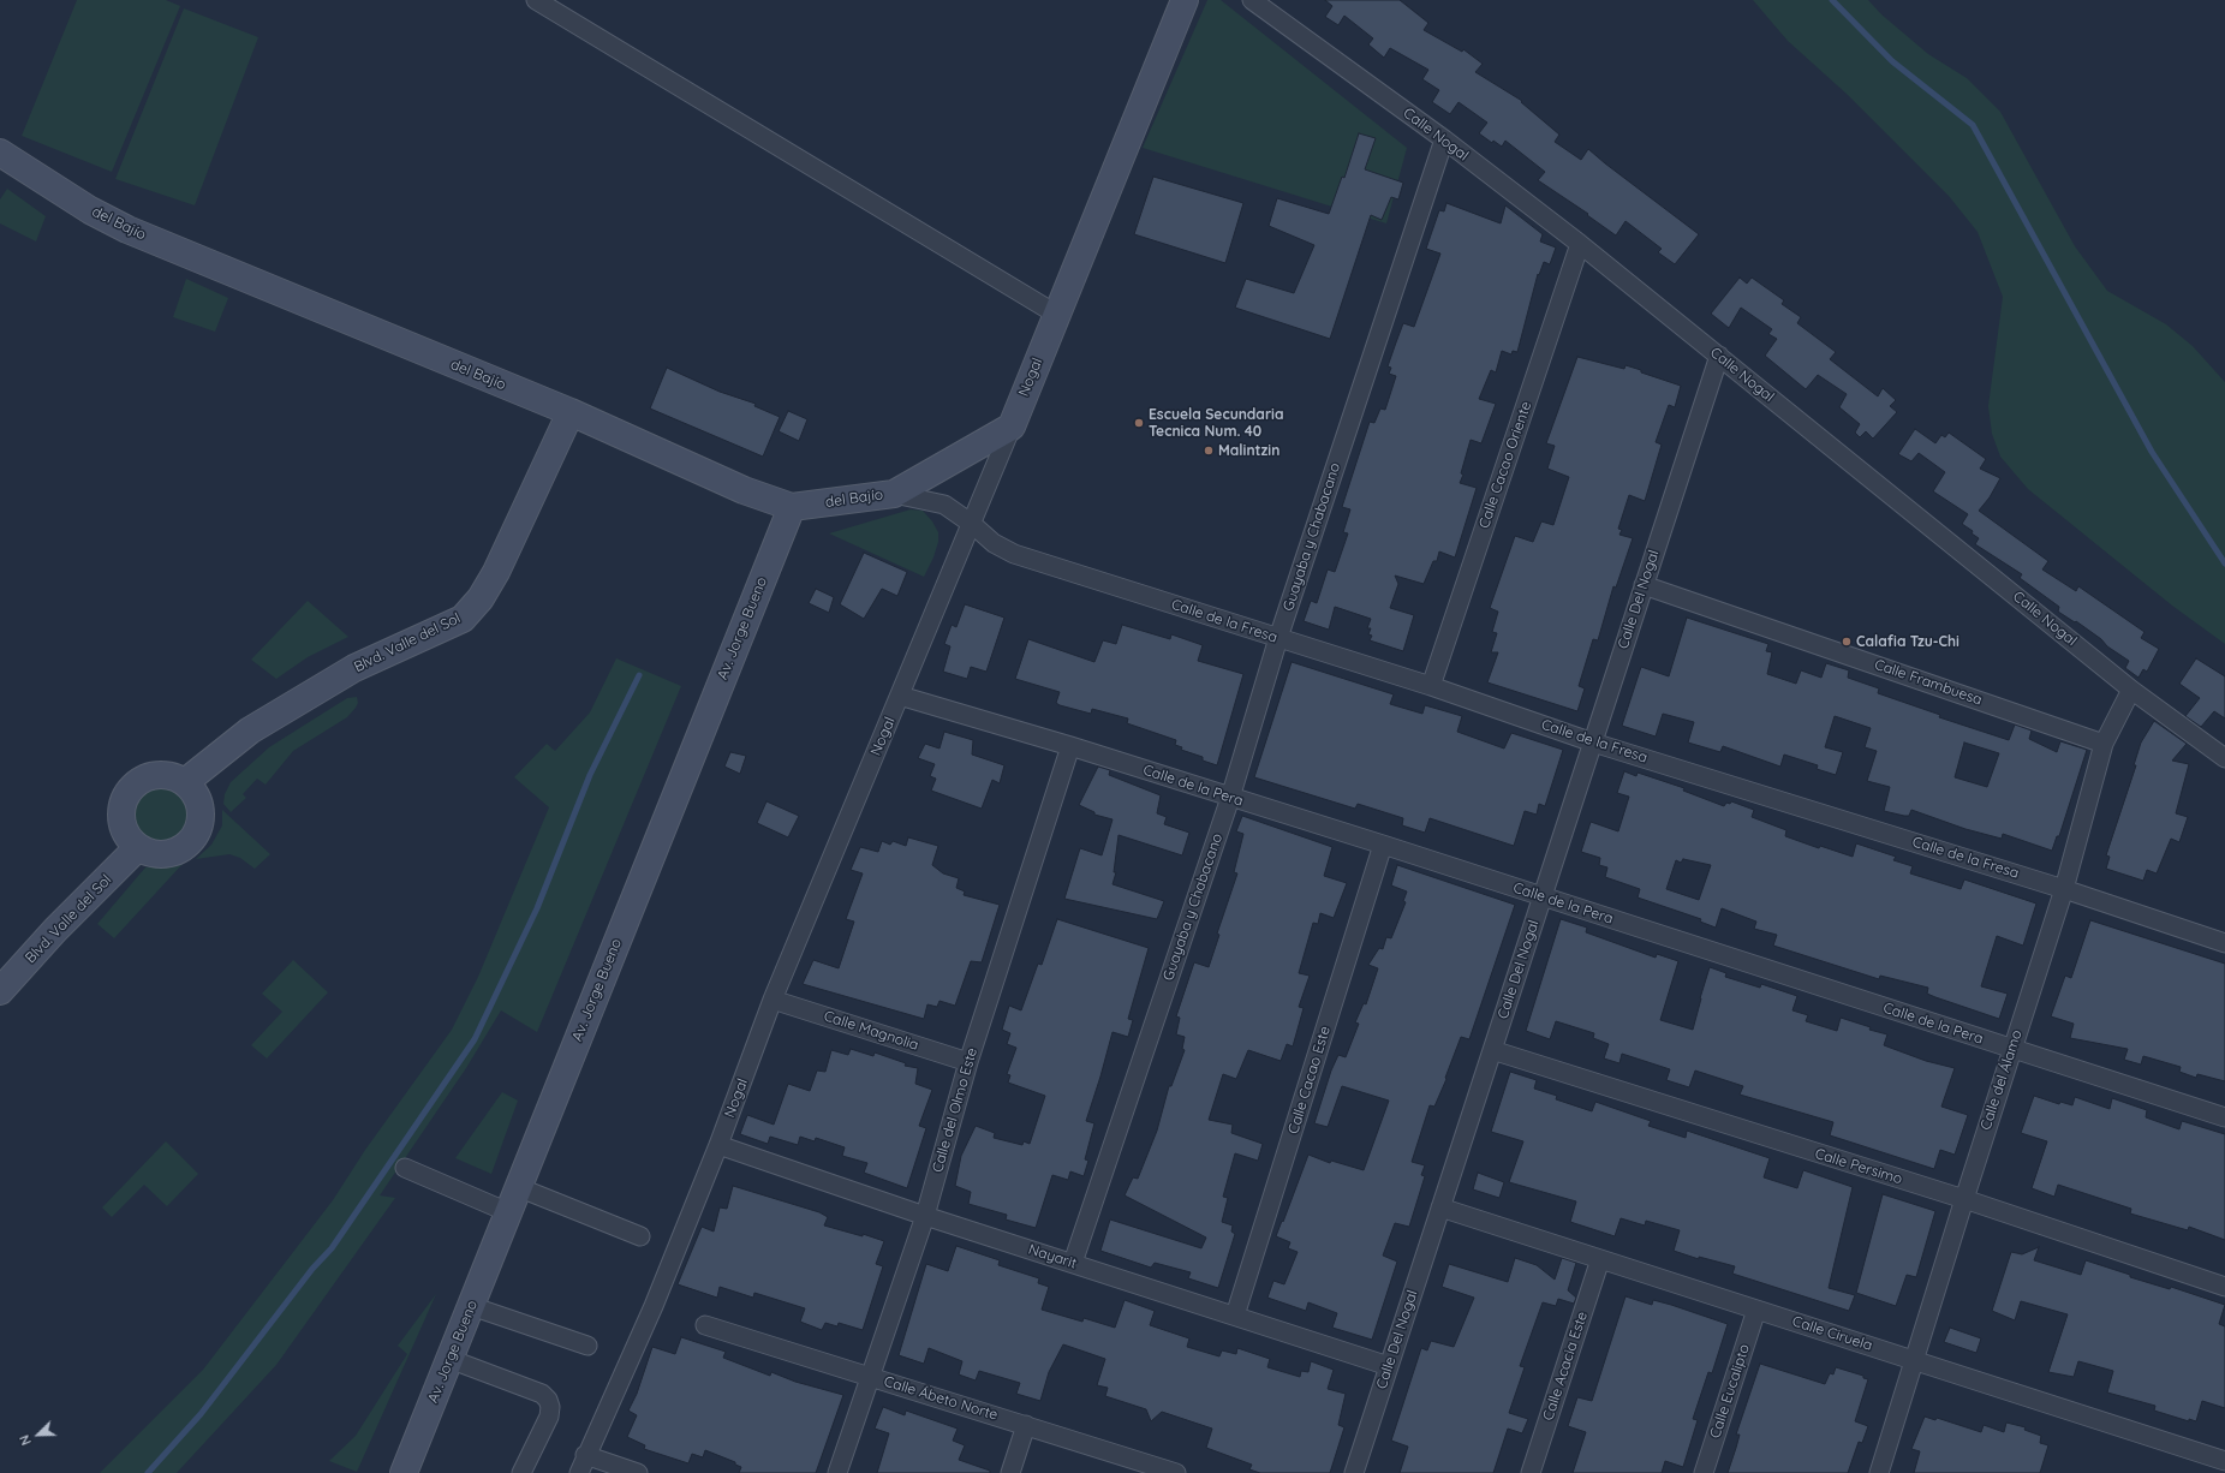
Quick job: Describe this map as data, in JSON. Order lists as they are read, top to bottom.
{
  "streets": {
    "street": [
      "Calle Nogal",
      "del Bajío",
      "Nogal",
      "Calle Cacao Oriente",
      "Guayaba y Chabacano",
      "Calle Del Nogal",
      "Calle de la Fresa",
      "Av. Jorge Bueno",
      "Blvd. Valle del Sol",
      "Calle Frambuesa",
      "Calle de la Pera",
      "Calle Magnolia",
      "Calle Cacao Este",
      "Calle del Álamo",
      "Calle del Olmo Este",
      "Calle Persimo",
      "Nayarit",
      "Calle Ciruela",
      "Calle Acacia Este",
      "Calle Eucalipto",
      "Calle Ábeto Norte"
    ]
  },
  "crossings": [
    ["Calle Nogal", "Calle Cacao Oriente"],
    ["Calle Nogal", "Guayaba y Chabacano"],
    ["Calle Nogal", "Calle Del Nogal"],
    ["Calle Nogal", "Calle del Álamo"],
    ["del Bajío", "Nogal"],
    ["del Bajío", "Calle de la Fresa"],
    ["del Bajío", "Av. Jorge Bueno"],
    ["del Bajío", "Blvd. Valle del Sol"],
    ["Nogal", "Calle de la Fresa"],
    ["Nogal", "Calle de la Pera"],
    ["Nogal", "Calle Magnolia"],
    ["Nogal", "Nayarit"],
    ["Calle Cacao Oriente", "Calle de la Fresa"],
    ["Guayaba y Chabacano", "Calle de la Fresa"],
    ["Guayaba y Chabacano", "Calle de la Pera"],
    ["Guayaba y Chabacano", "Nayarit"],
    ["Calle Del Nogal", "Calle de la Fresa"],
    ["Calle Del Nogal", "Calle Frambuesa"],
    ["Calle Del Nogal", "Calle de la Pera"],
    ["Calle Del Nogal", "Calle Persimo"],
    ["Calle Del Nogal", "Nayarit"],
    ["Calle Del Nogal", "Calle Ciruela"],
    ["Calle de la Fresa", "Calle del Álamo"],
    ["Calle Frambuesa", "Calle del Álamo"],
    ["Calle de la Pera", "Calle Cacao Este"],
    ["Calle de la Pera", "Calle del Álamo"],
    ["Calle de la Pera", "Calle del Olmo Este"],
    ["Calle Magnolia", "Calle del Olmo Este"],
    ["Calle Cacao Este", "Nayarit"],
    ["Calle del Álamo", "Calle Persimo"],
    ["Calle del Álamo", "Calle Ciruela"],
    ["Calle del Olmo Este", "Nayarit"],
    ["Calle del Olmo Este", "Calle Ábeto Norte"],
    ["Calle Ciruela", "Calle Acacia Este"],
    ["Calle Ciruela", "Calle Eucalipto"]
  ],
  "places": ["Escuela Secundaria Tecnica Num. 40", "Malintzin", "Calafia Tzu-Chi"],
  "north": "bottom left"
}
